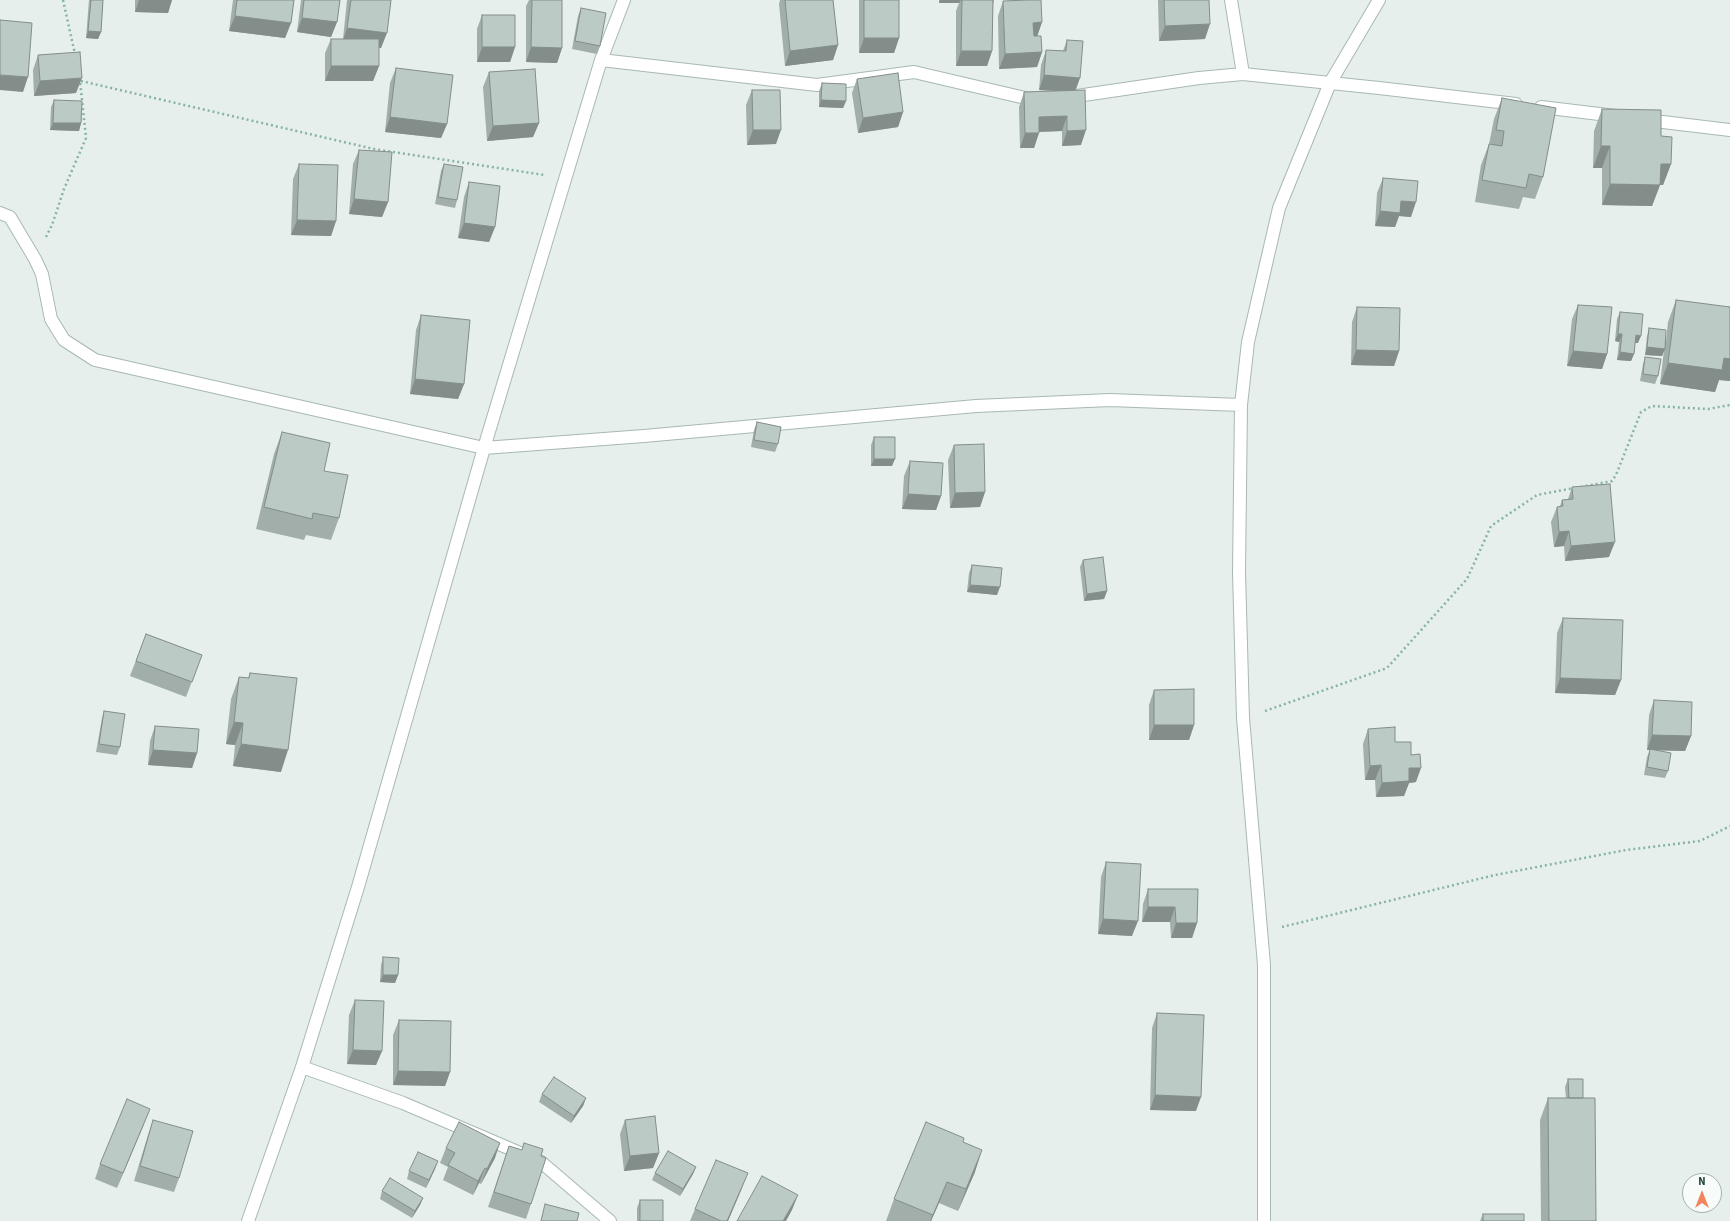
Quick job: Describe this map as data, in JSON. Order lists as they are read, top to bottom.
{
  "north": "top"
}
